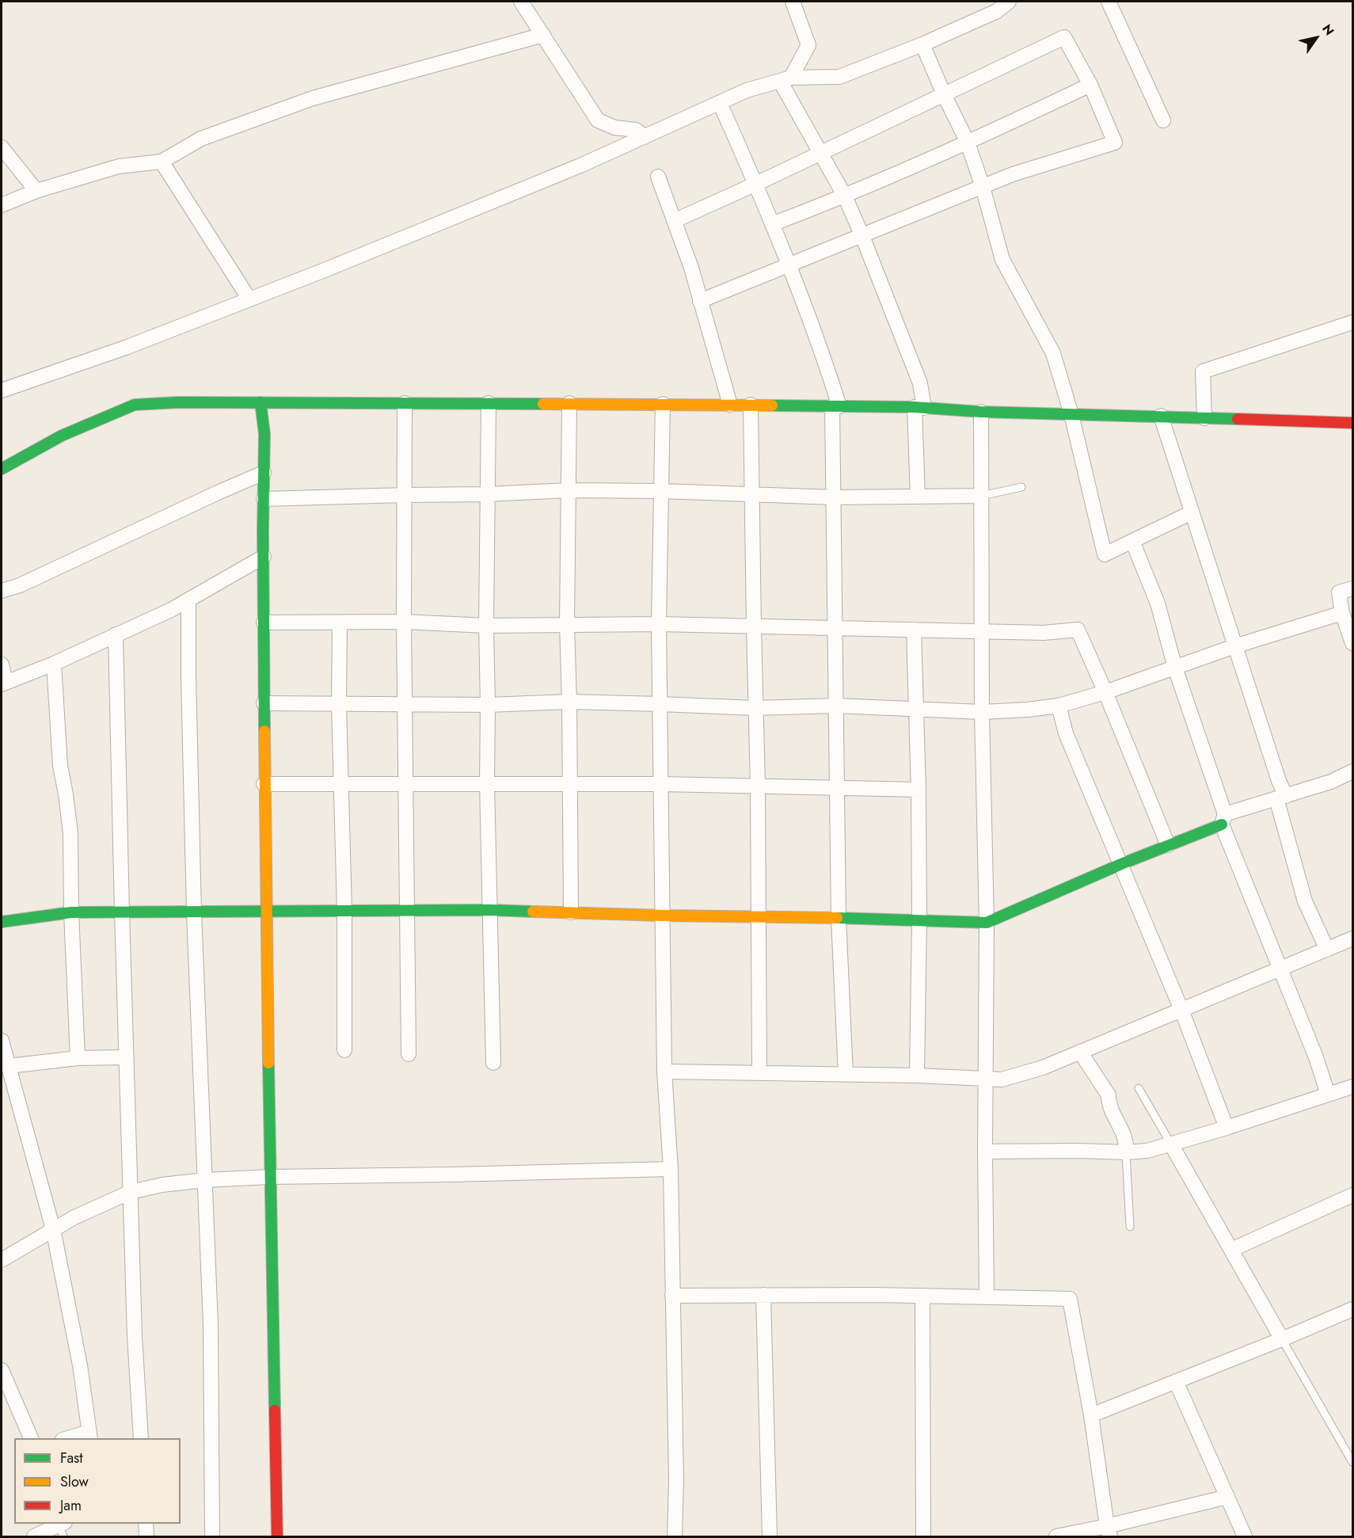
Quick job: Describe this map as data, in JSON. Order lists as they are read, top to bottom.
{
  "legend": ["Fast", "Slow", "Jam"],
  "north": "top right"
}
